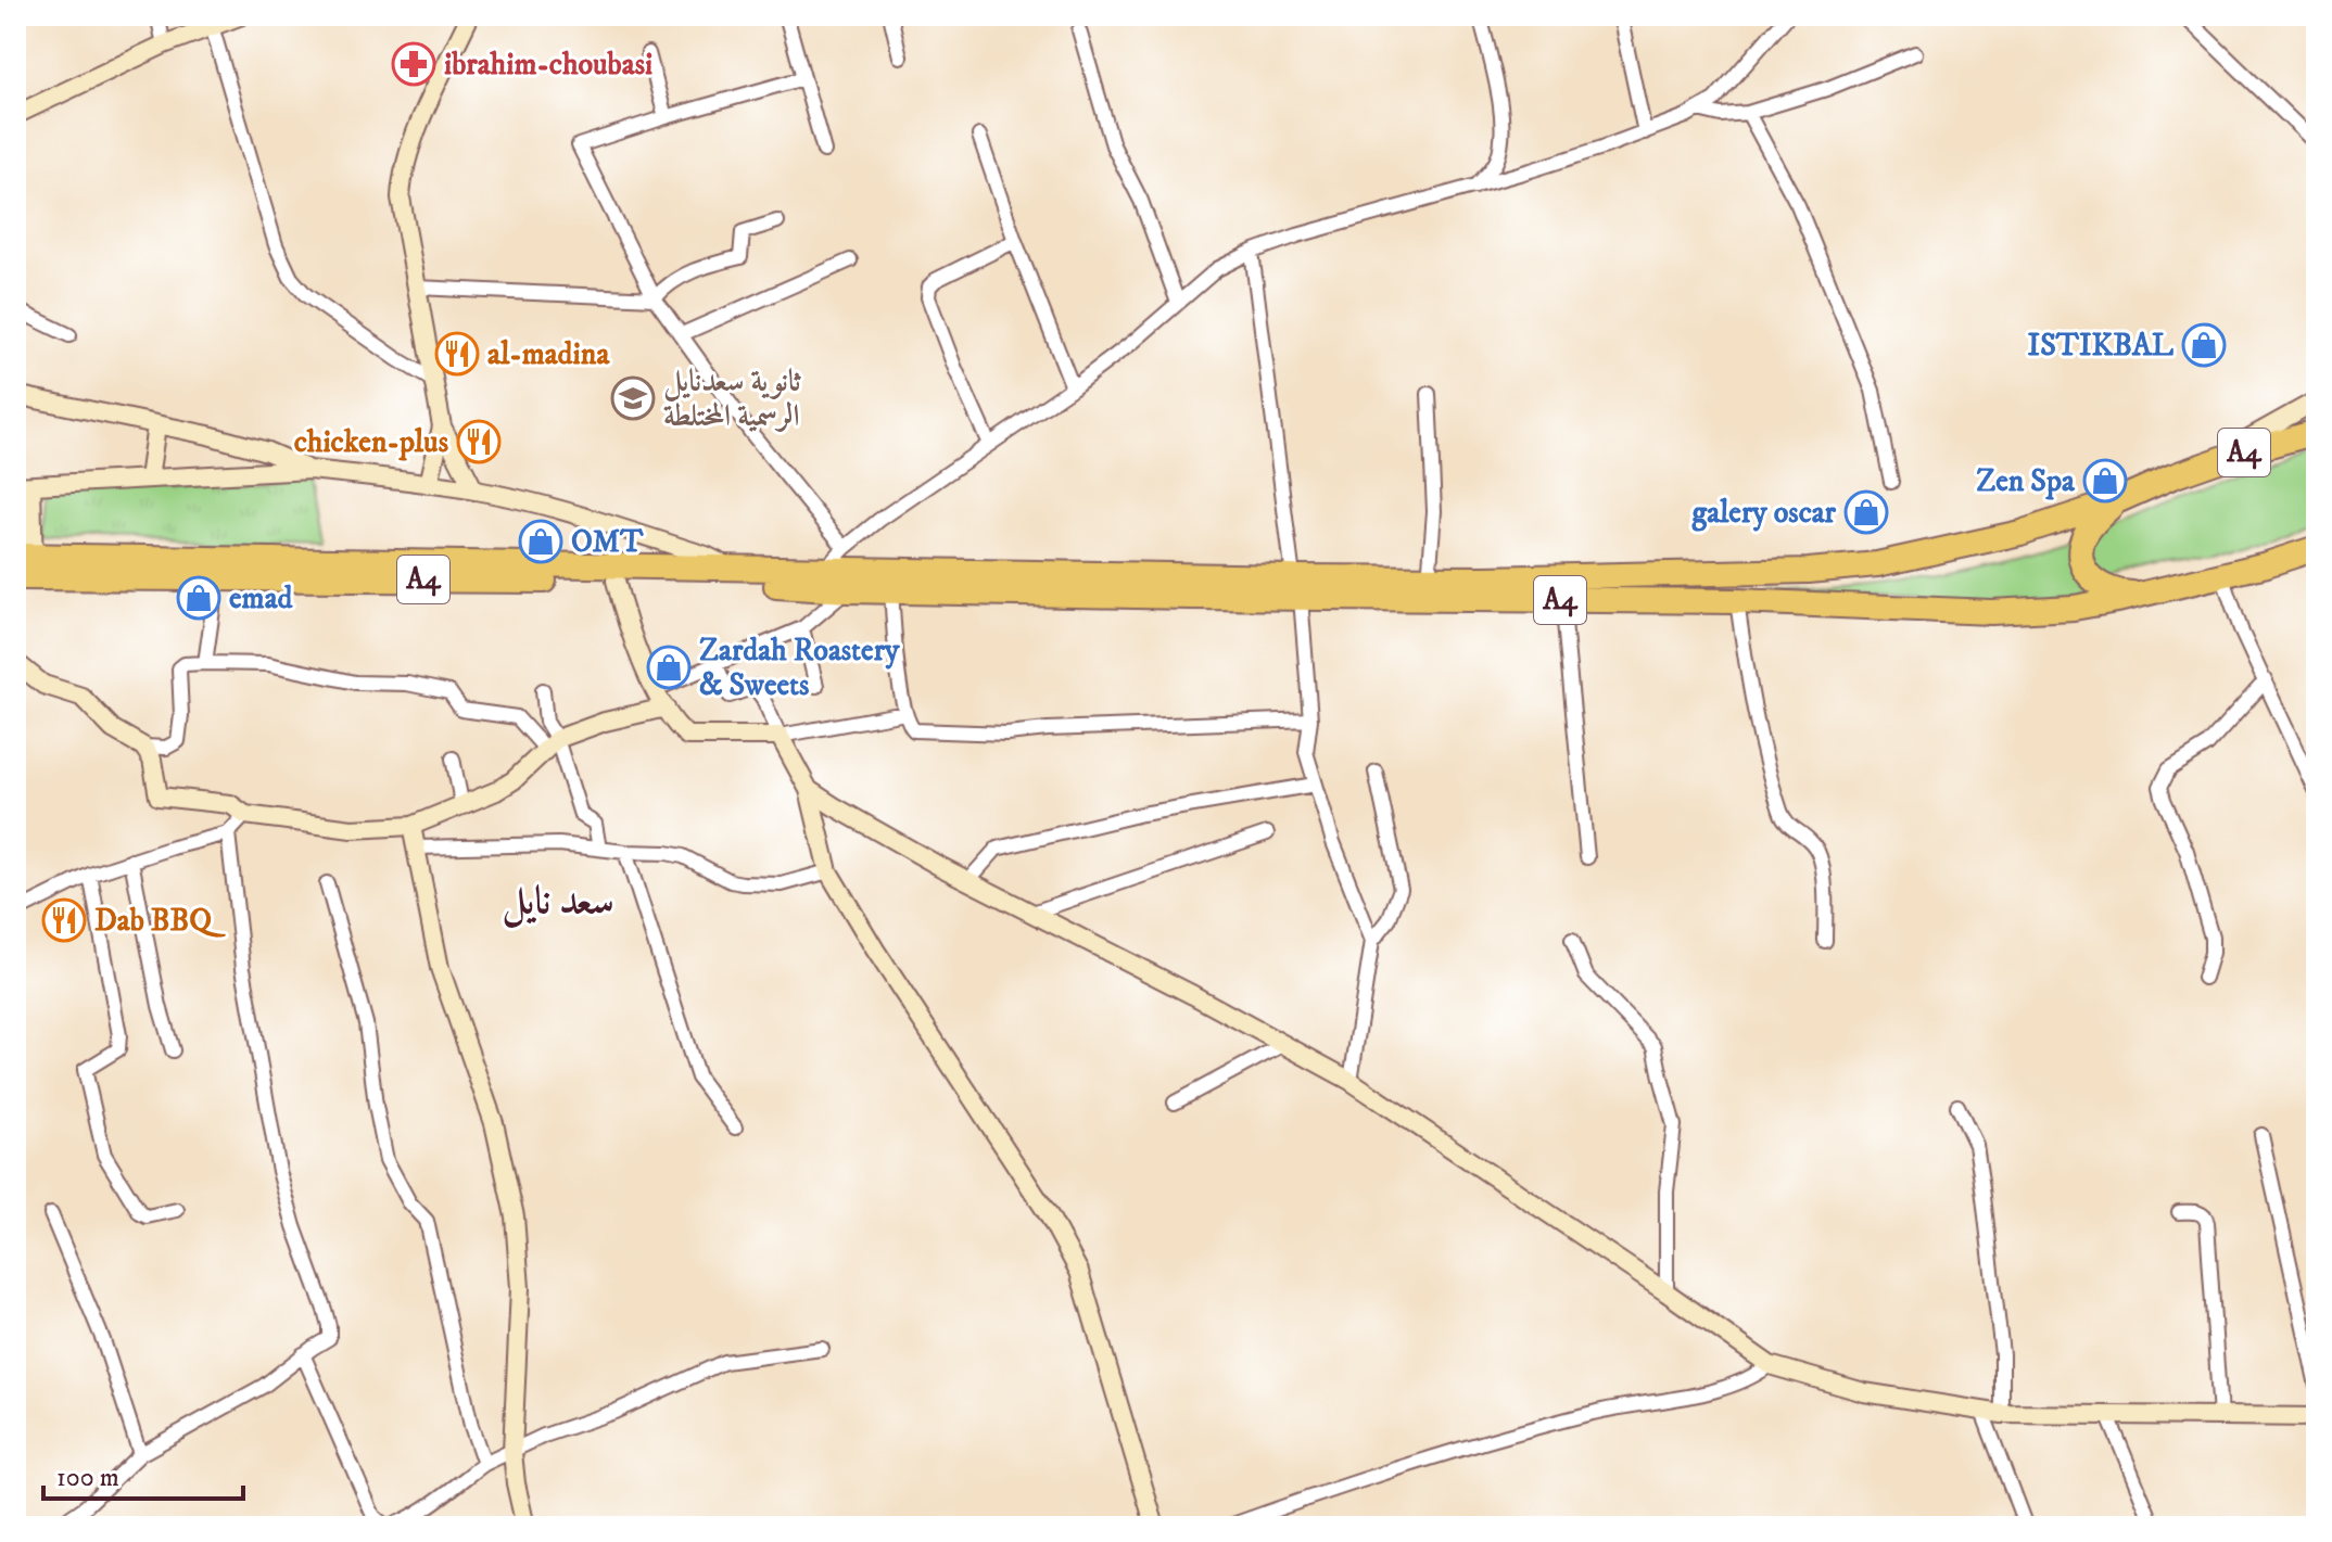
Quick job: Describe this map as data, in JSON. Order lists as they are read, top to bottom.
{
  "streets": {
    "highway": ["A4"]
  },
  "districts": ["سعد نايل"],
  "places": {
    "pharmacy": ["ibrahim-choubasi"],
    "shop": [
      "ISTIKBAL",
      "Zen Spa",
      "galery oscar",
      "OMT",
      "emad",
      "Zardah Roastery & Sweets"
    ],
    "restaurant": ["al-madina", "chicken-plus", "Dab BBQ"],
    "school or university": ["ثانوية سعدنايل الرسمية المختلطة"]
  },
  "scale_bar": "100 m"
}
